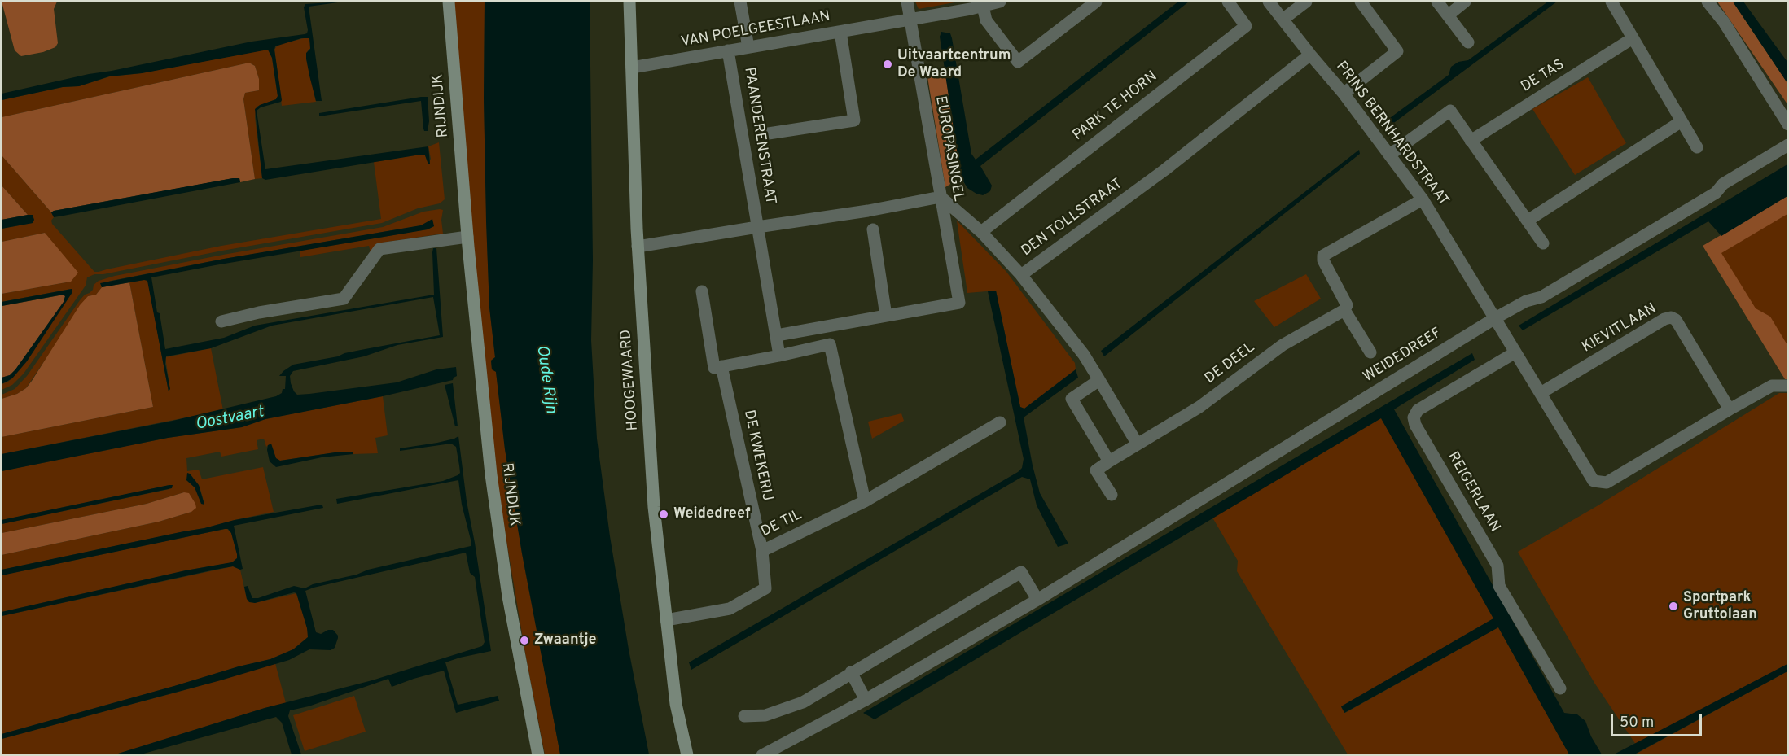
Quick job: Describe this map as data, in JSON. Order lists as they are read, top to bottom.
{
  "streets": {
    "street": [
      "VAN POELGEESTLAAN",
      "DE TAS",
      "RIJNDIJK",
      "PARK TE HORN",
      "PRINS BERNHARDSTRAAT",
      "PAANDERENSTRAAT",
      "EUROPASINGEL",
      "DEN TOLLSTRAAT",
      "KIEVITLAAN",
      "WEIDEDREEF",
      "DE DEEL",
      "HOOGEWAARD",
      "DE KWEKERIJ",
      "REIGERLAAN",
      "DE TIL"
    ]
  },
  "crossings": [
    ["VAN POELGEESTLAAN", "PAANDERENSTRAAT"],
    ["VAN POELGEESTLAAN", "EUROPASINGEL"],
    ["VAN POELGEESTLAAN", "HOOGEWAARD"],
    ["PARK TE HORN", "DEN TOLLSTRAAT"],
    ["PRINS BERNHARDSTRAAT", "DEN TOLLSTRAAT"],
    ["PRINS BERNHARDSTRAAT", "WEIDEDREEF"],
    ["EUROPASINGEL", "DEN TOLLSTRAAT"],
    ["HOOGEWAARD", "DE TIL"],
    ["DE KWEKERIJ", "DE TIL"]
  ],
  "water": ["Oude Rijn", "Oostvaart"],
  "places": [
    "Uitvaartcentrum De Waard",
    "Weidedreef",
    "Sportpark Gruttolaan",
    "Zwaantje"
  ],
  "scale_bar": "50 m"
}
